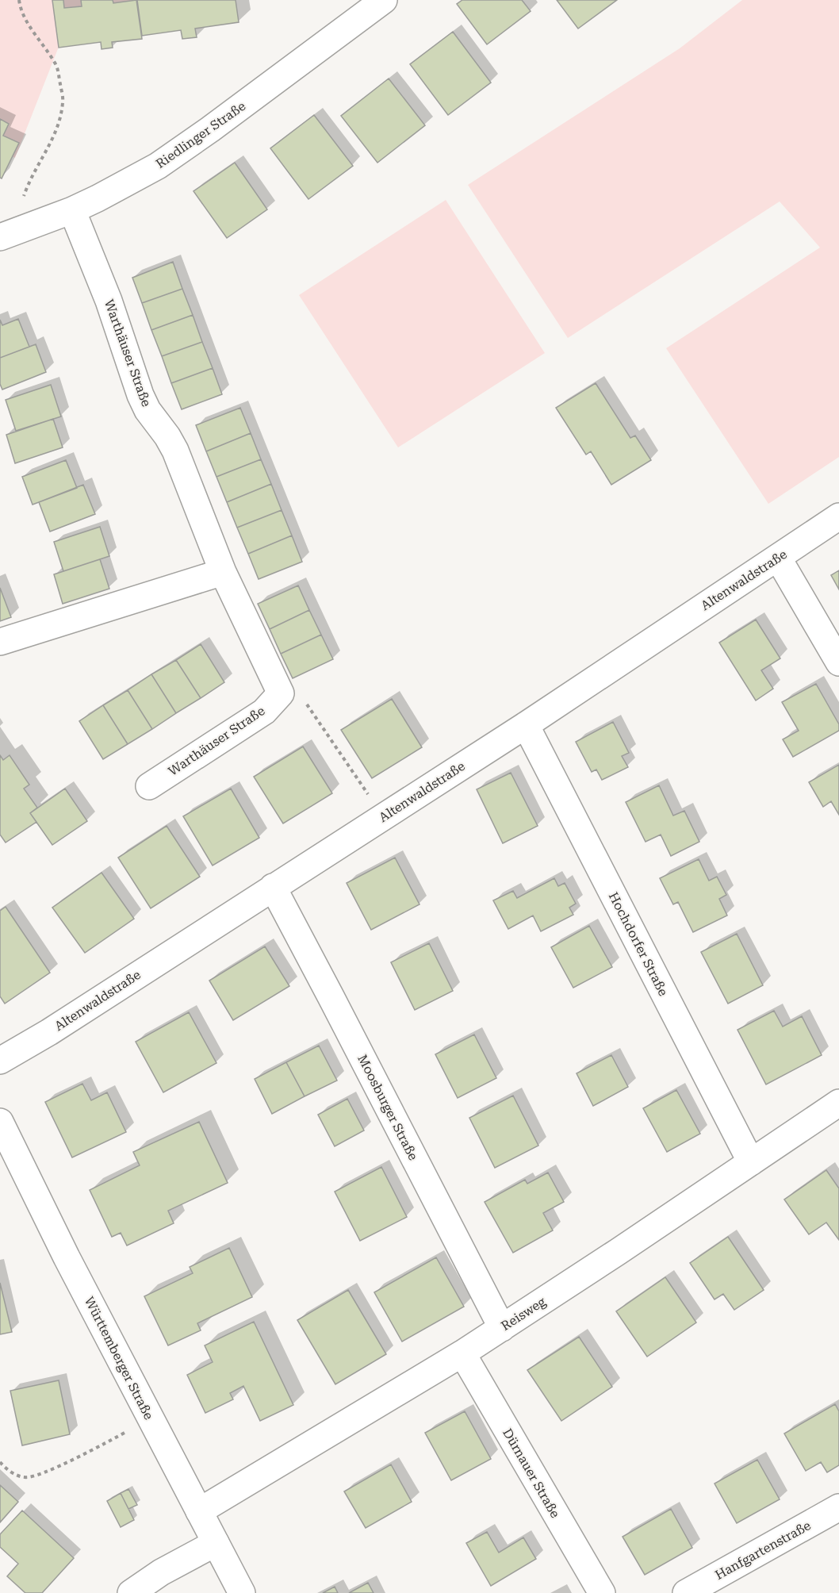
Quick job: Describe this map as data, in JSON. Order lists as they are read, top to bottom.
{
  "streets": {
    "street": [
      "Riedlinger Straße",
      "Warthäuser Straße",
      "Altenwaldstraße",
      "Hochdorfer Straße",
      "Moosburger Straße",
      "Reisweg",
      "Württemberger Straße",
      "Dürnauer Straße",
      "Hanfgartenstraße"
    ]
  },
  "crossings": [
    ["Riedlinger Straße", "Warthäuser Straße"],
    ["Altenwaldstraße", "Hochdorfer Straße"],
    ["Altenwaldstraße", "Moosburger Straße"],
    ["Hochdorfer Straße", "Reisweg"],
    ["Moosburger Straße", "Reisweg"],
    ["Reisweg", "Württemberger Straße"],
    ["Reisweg", "Dürnauer Straße"]
  ]
}
